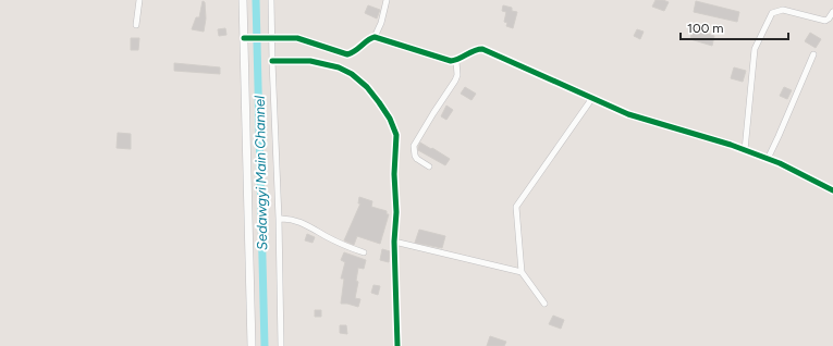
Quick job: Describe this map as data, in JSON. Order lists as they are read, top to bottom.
{
  "water": ["Sedawgyi Main Channel"],
  "scale_bar": "100 m"
}
